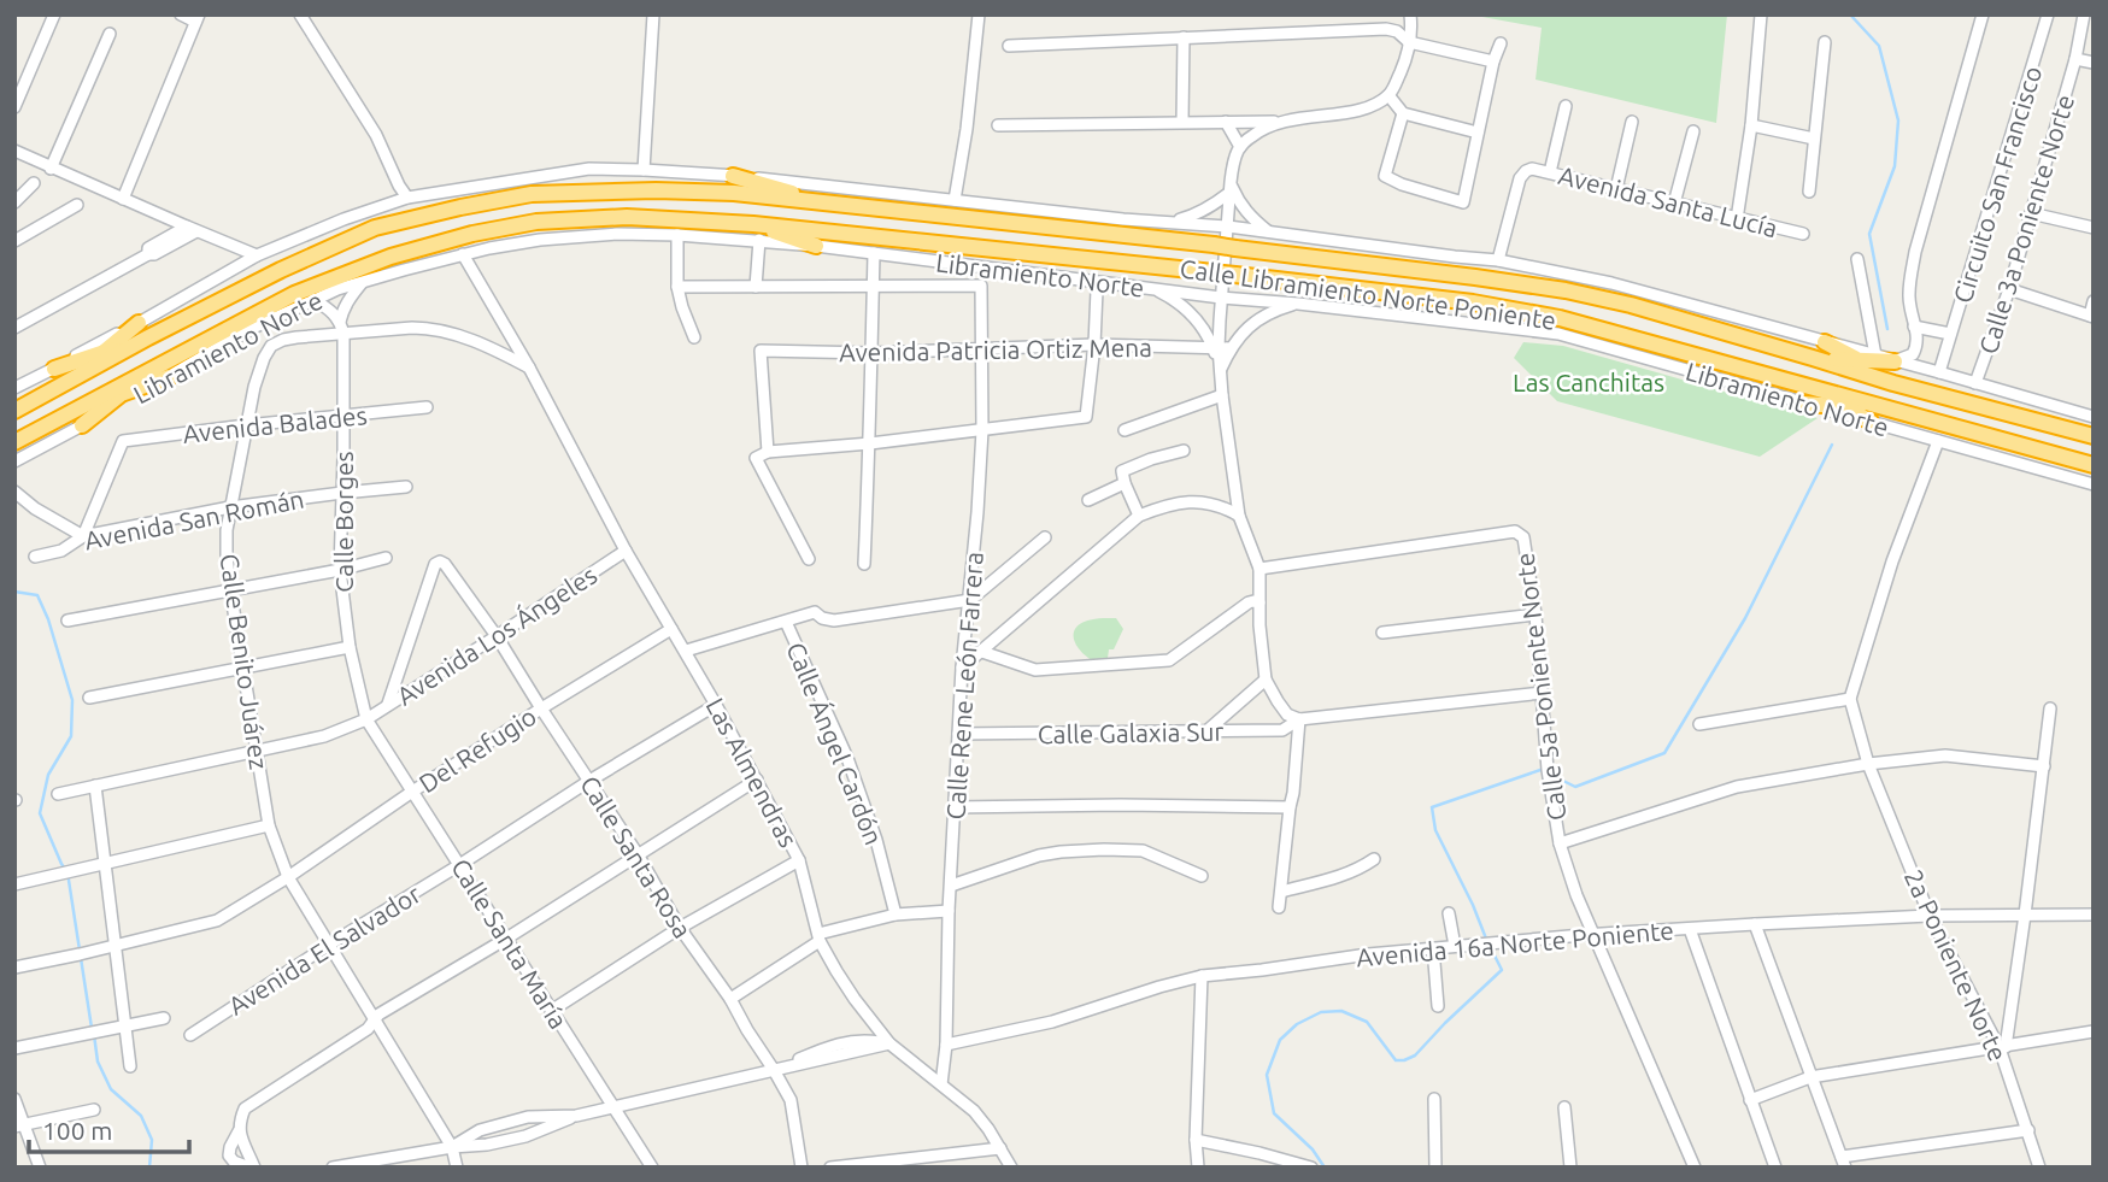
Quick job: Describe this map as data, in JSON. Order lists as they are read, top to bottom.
{
  "streets": {
    "highway": ["Libramiento Norte", "Calle Libramiento Norte Poniente"],
    "street": [
      "Circuito San Francisco",
      "Avenida Santa Lucía",
      "Calle 3a Poniente Norte",
      "Avenida Patricia Ortiz Mena",
      "Avenida Balades",
      "Avenida San Román",
      "Calle Borges",
      "Avenida Los Ángeles",
      "Calle Benito Juárez",
      "Calle Rene León Farrera",
      "Calle 5a Poniente Norte",
      "Calle Galaxia Sur",
      "Calle Ángel Cardón",
      "Del Refugio",
      "Las Almendras",
      "Calle Santa Rosa",
      "Calle Santa María",
      "Avenida 16a Norte Poniente",
      "Avenida El Salvador",
      "2a Poniente Norte"
    ]
  },
  "crossings": [
    ["Libramiento Norte", "Calle Libramiento Norte Poniente"],
    ["Libramiento Norte", "Las Almendras"],
    ["Avenida Patricia Ortiz Mena", "Calle Rene León Farrera"],
    ["Avenida Balades", "Avenida San Román"],
    ["Avenida Balades", "Calle Borges"],
    ["Avenida Balades", "Calle Benito Juárez"],
    ["Avenida San Román", "Calle Borges"],
    ["Avenida San Román", "Calle Benito Juárez"],
    ["Calle Borges", "Avenida Los Ángeles"],
    ["Calle Borges", "Calle Benito Juárez"],
    ["Calle Borges", "Calle Santa María"],
    ["Avenida Los Ángeles", "Calle Benito Juárez"],
    ["Avenida Los Ángeles", "Las Almendras"],
    ["Avenida Los Ángeles", "Calle Santa Rosa"],
    ["Avenida Los Ángeles", "Calle Santa María"],
    ["Calle Benito Juárez", "Del Refugio"],
    ["Calle Benito Juárez", "Avenida El Salvador"],
    ["Calle Rene León Farrera", "Calle Galaxia Sur"],
    ["Calle Rene León Farrera", "Las Almendras"],
    ["Calle Rene León Farrera", "Avenida 16a Norte Poniente"],
    ["Calle 5a Poniente Norte", "Calle Galaxia Sur"],
    ["Calle 5a Poniente Norte", "Avenida 16a Norte Poniente"],
    ["Del Refugio", "Las Almendras"],
    ["Del Refugio", "Calle Santa Rosa"],
    ["Del Refugio", "Calle Santa María"],
    ["Las Almendras", "Avenida El Salvador"],
    ["Calle Santa Rosa", "Avenida El Salvador"],
    ["Calle Santa María", "Avenida El Salvador"],
    ["Avenida 16a Norte Poniente", "2a Poniente Norte"]
  ],
  "parks": ["Las Canchitas"],
  "scale_bar": "100 m"
}
